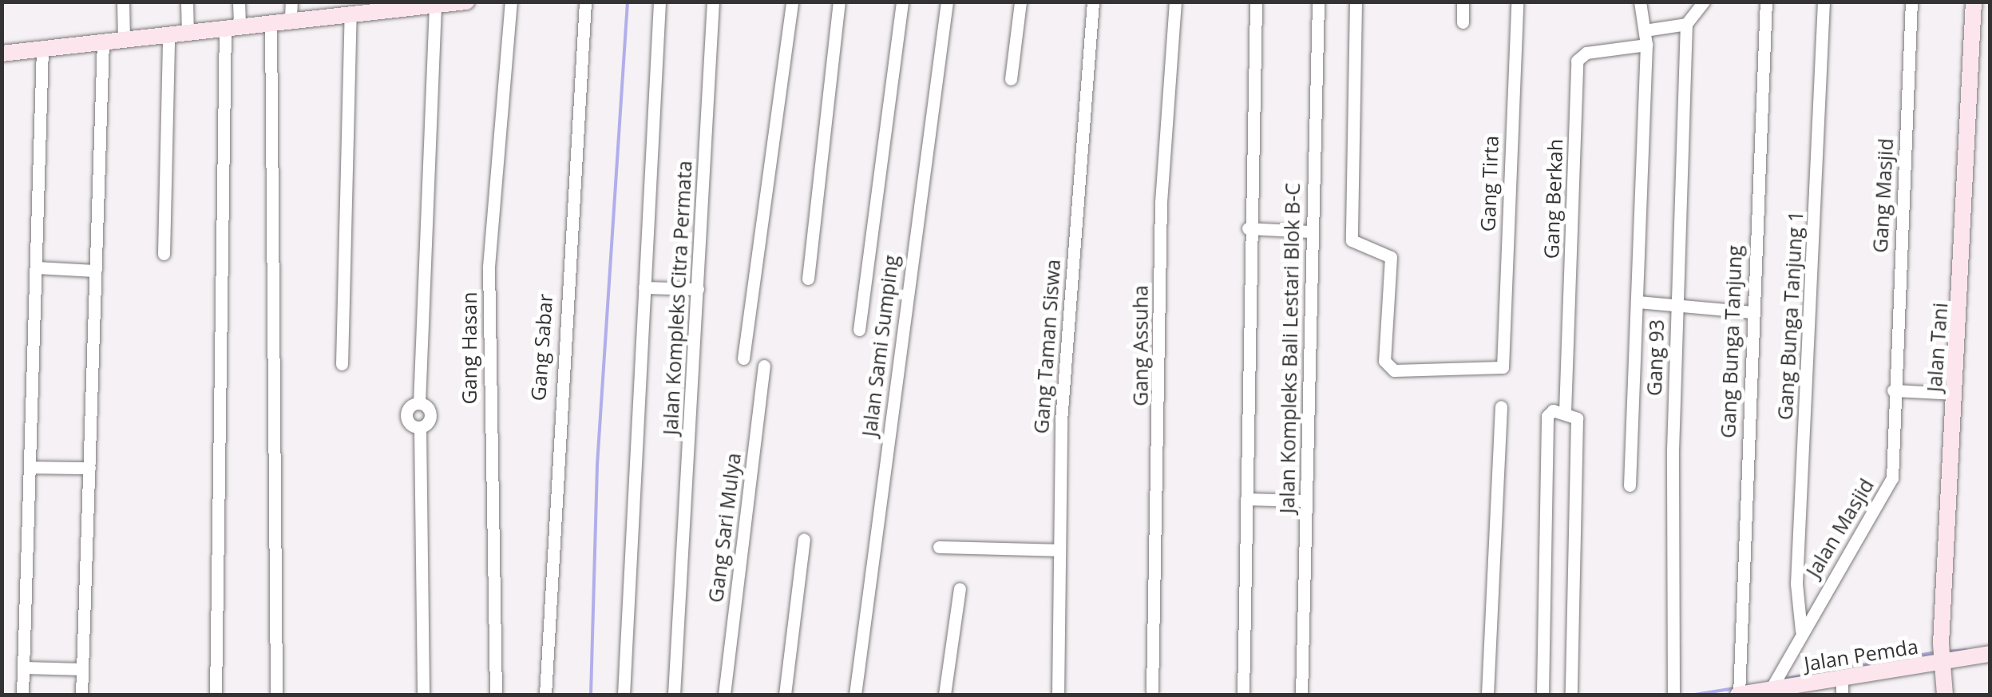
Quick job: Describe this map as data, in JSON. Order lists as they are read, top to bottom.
{
  "streets": {
    "street": [
      "Gang Tirta",
      "Gang Masjid",
      "Gang Berkah",
      "Jalan Kompleks Citra Permata",
      "Gang Bunga Tanjung 1",
      "Gang Bunga Tanjung",
      "Jalan Sami Sumping",
      "Gang Assuha",
      "Gang Taman Siswa",
      "Gang Sabar",
      "Jalan Tani",
      "Gang Hasan",
      "Jalan Kompleks Bali Lestari Blok B-C",
      "Gang 93",
      "Gang Sari Mulya",
      "Jalan Masjid",
      "Jalan Pemda"
    ]
  },
  "crossings": [
    ["Gang Masjid", "Jalan Masjid"],
    ["Gang Bunga Tanjung 1", "Jalan Masjid"],
    ["Gang Bunga Tanjung", "Jalan Pemda"],
    ["Jalan Tani", "Jalan Pemda"],
    ["Jalan Masjid", "Jalan Pemda"]
  ]
}
